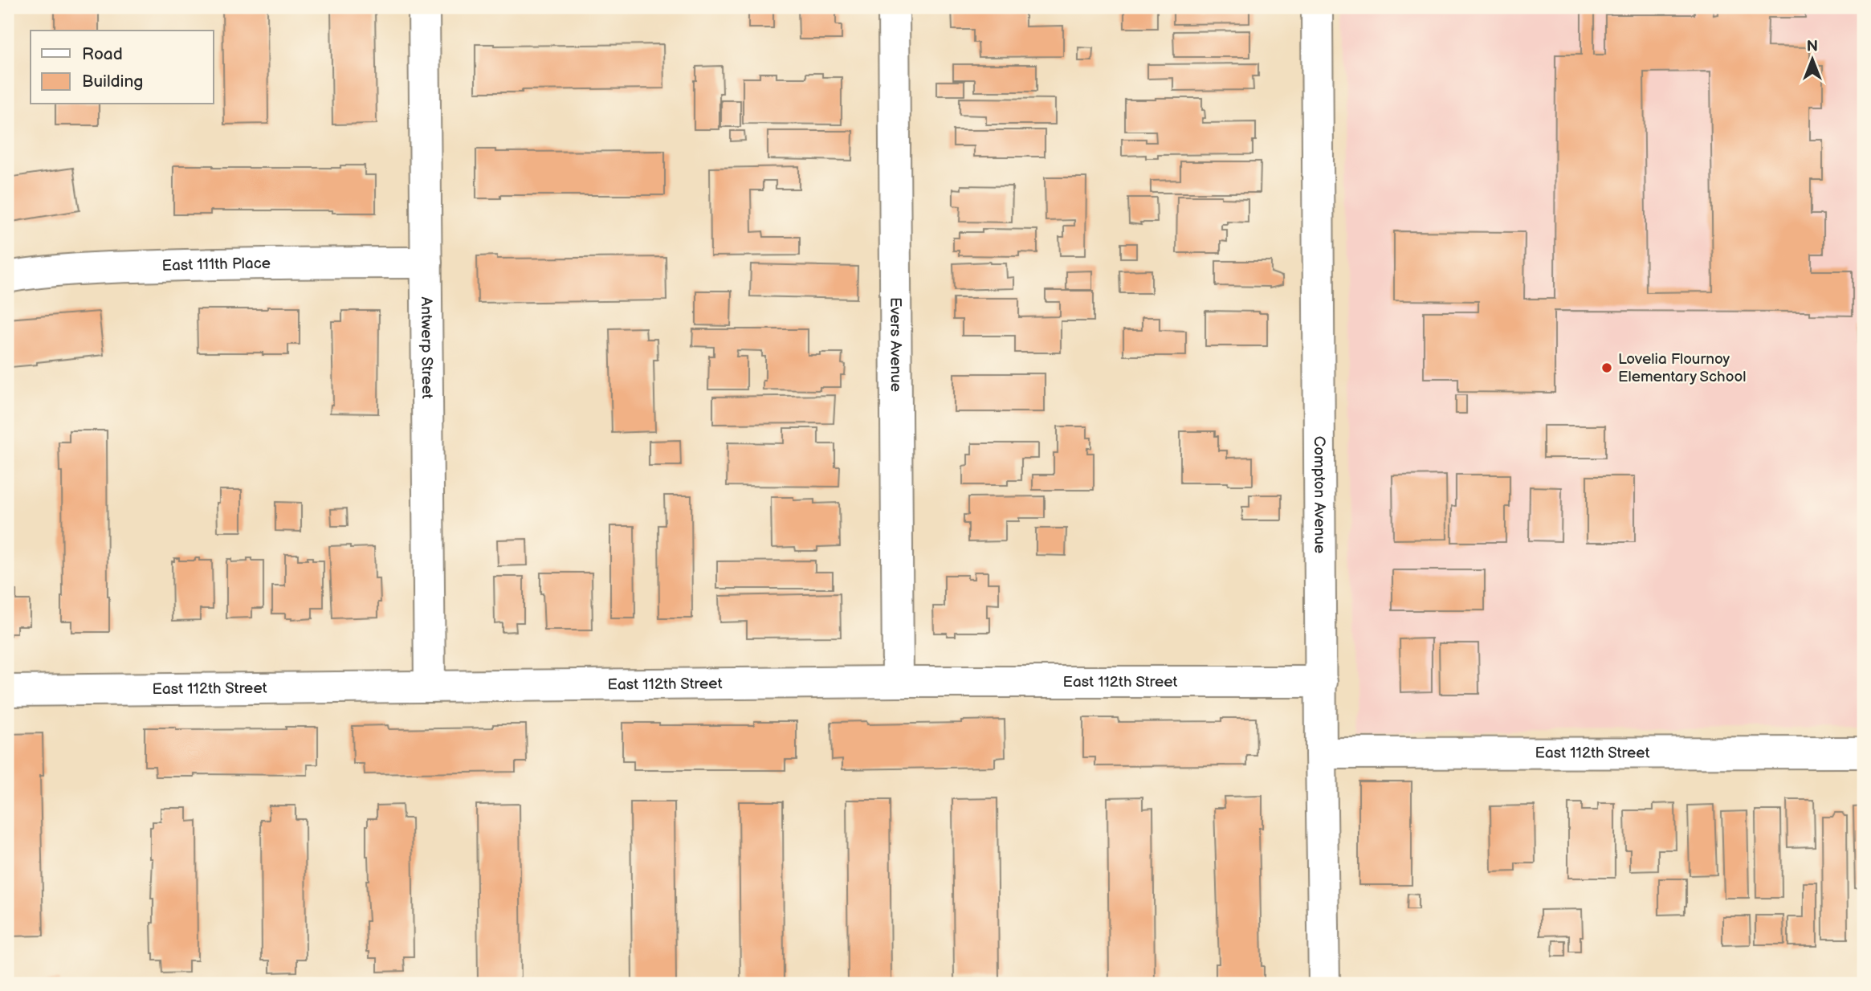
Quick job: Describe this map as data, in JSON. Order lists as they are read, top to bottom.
{
  "streets": {
    "street": [
      "East 111th Place",
      "Evers Avenue",
      "Antwerp Street",
      "Compton Avenue",
      "East 112th Street"
    ]
  },
  "crossings": [
    ["East 111th Place", "Antwerp Street"],
    ["Evers Avenue", "East 112th Street"],
    ["Antwerp Street", "East 112th Street"],
    ["Compton Avenue", "East 112th Street"]
  ],
  "places": ["Lovelia Flournoy Elementary School"],
  "legend": ["Road", "Building"],
  "north": "top"
}
